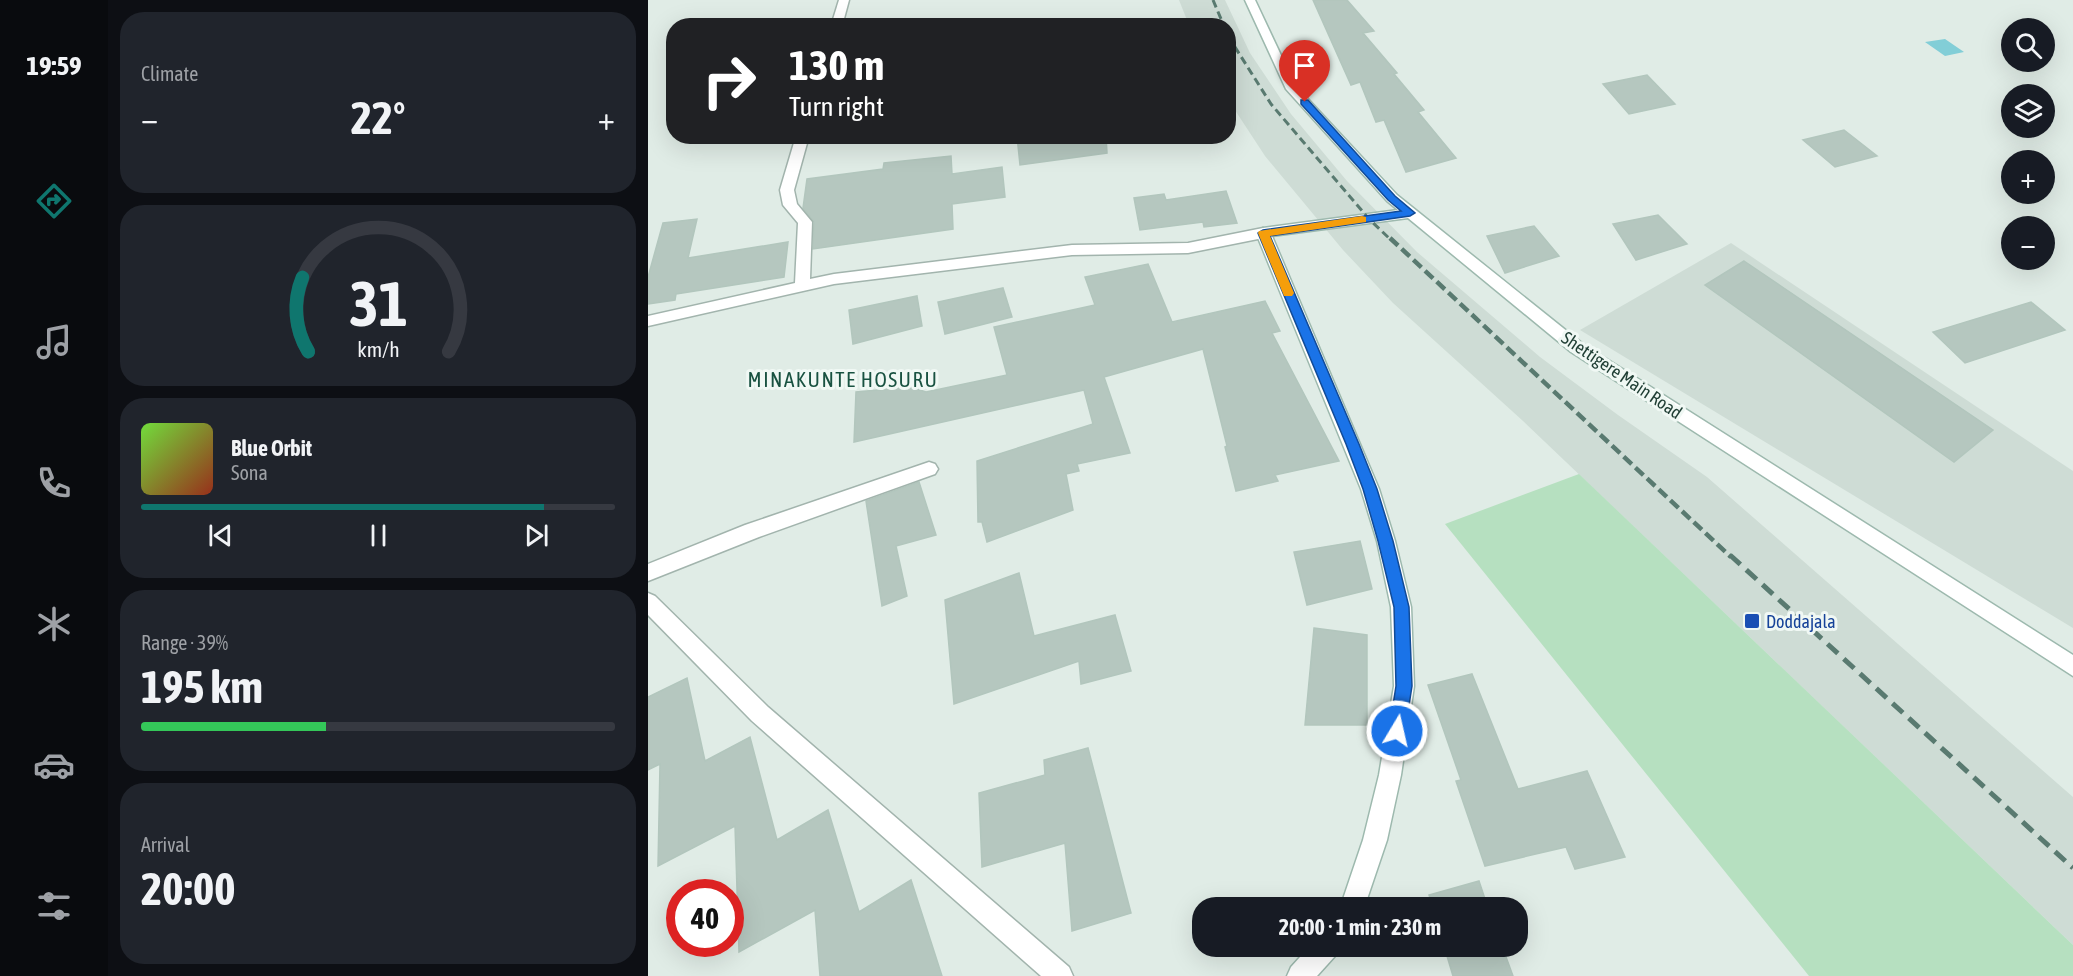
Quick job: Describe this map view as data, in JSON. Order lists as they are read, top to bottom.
{
  "streets": {
    "street": ["Shettigere Main Road"]
  },
  "districts": ["MINAKUNTE HOSURU"],
  "places": {
    "transit": ["Doddajala"]
  },
  "page": {
    "tabs": "19:59",
    "tile": [
      "Climate",
      ["Range · 39%", "195 km"],
      ["Arrival", "20:00"]
    ],
    "map_buttons": ["+", "−"],
    "turn": ["130 m", "Turn right"],
    "heat": ["−", "22°", "+"],
    "song": ["Blue Orbit", "Sona"],
    "limit": "40",
    "trip": "20:00 · 1 min · 230 m",
    "gauge": ["31", "km/h"]
  }
}
